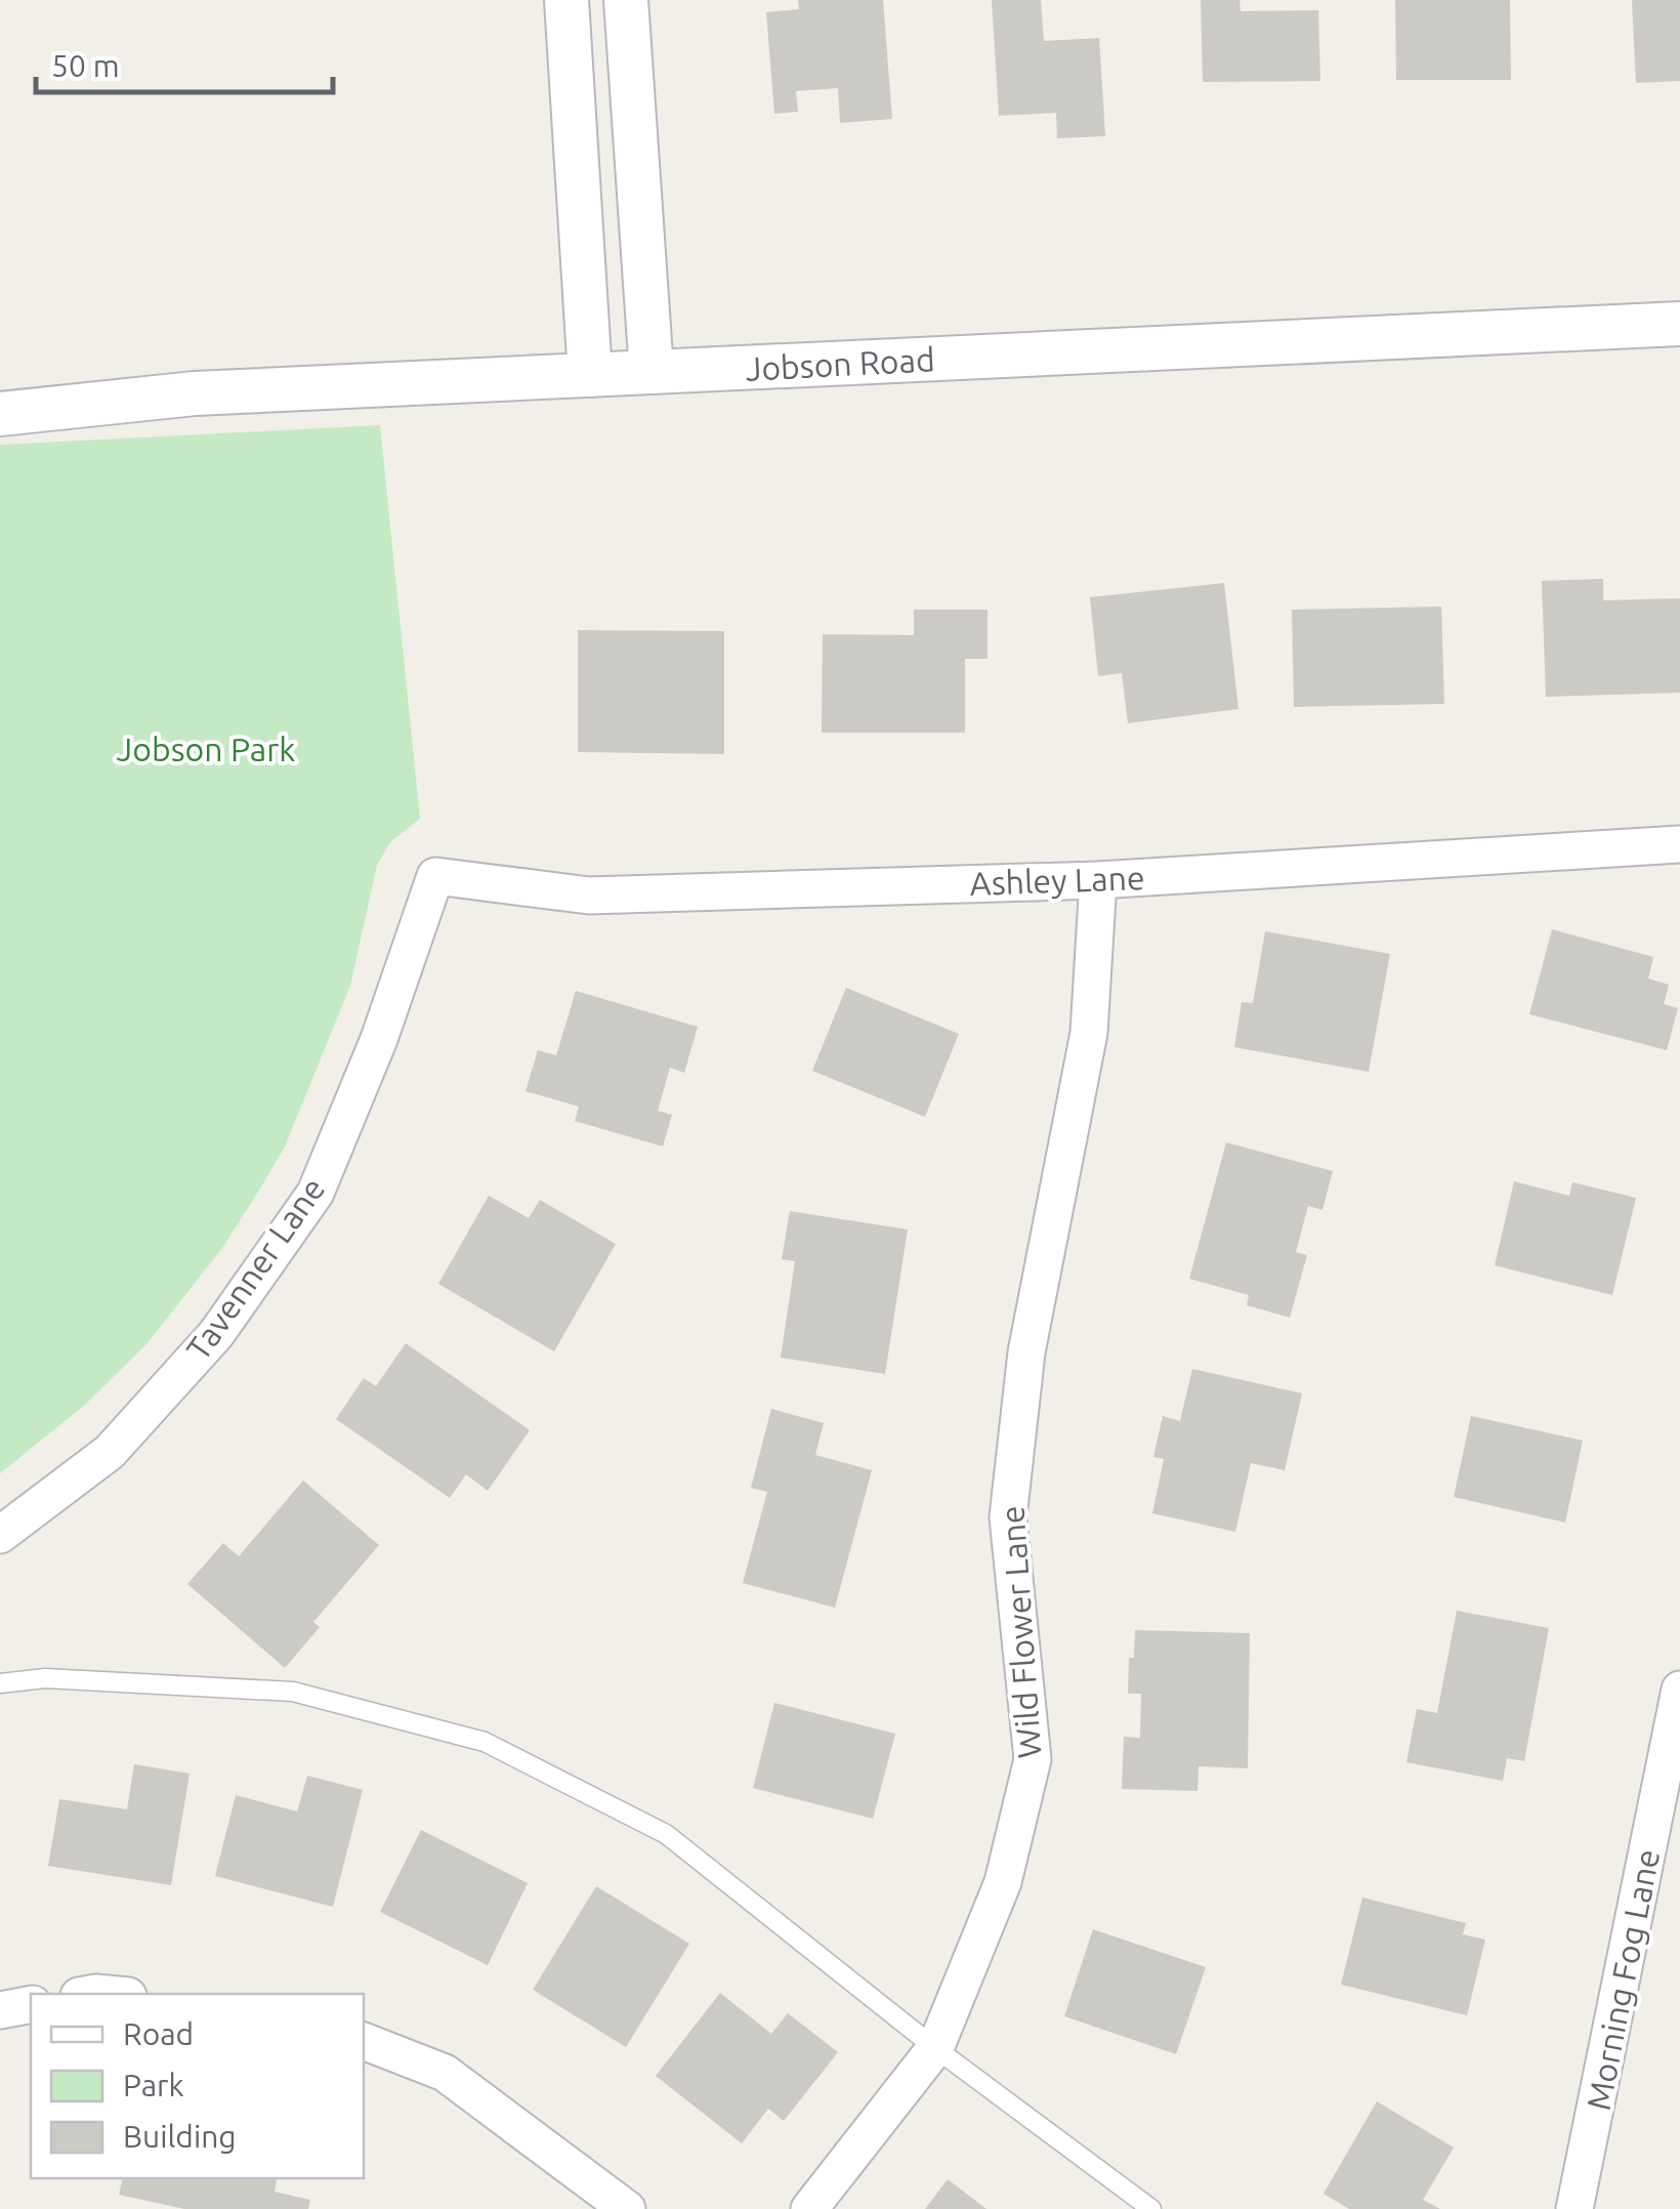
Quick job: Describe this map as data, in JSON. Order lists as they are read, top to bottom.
{
  "streets": {
    "street": [
      "Jobson Road",
      "Ashley Lane",
      "Tavenner Lane",
      "Wild Flower Lane",
      "Morning Fog Lane"
    ]
  },
  "crossings": [
    ["Ashley Lane", "Tavenner Lane"],
    ["Ashley Lane", "Wild Flower Lane"]
  ],
  "parks": ["Jobson Park"],
  "legend": ["Road", "Park", "Building"],
  "scale_bar": "50 m"
}
